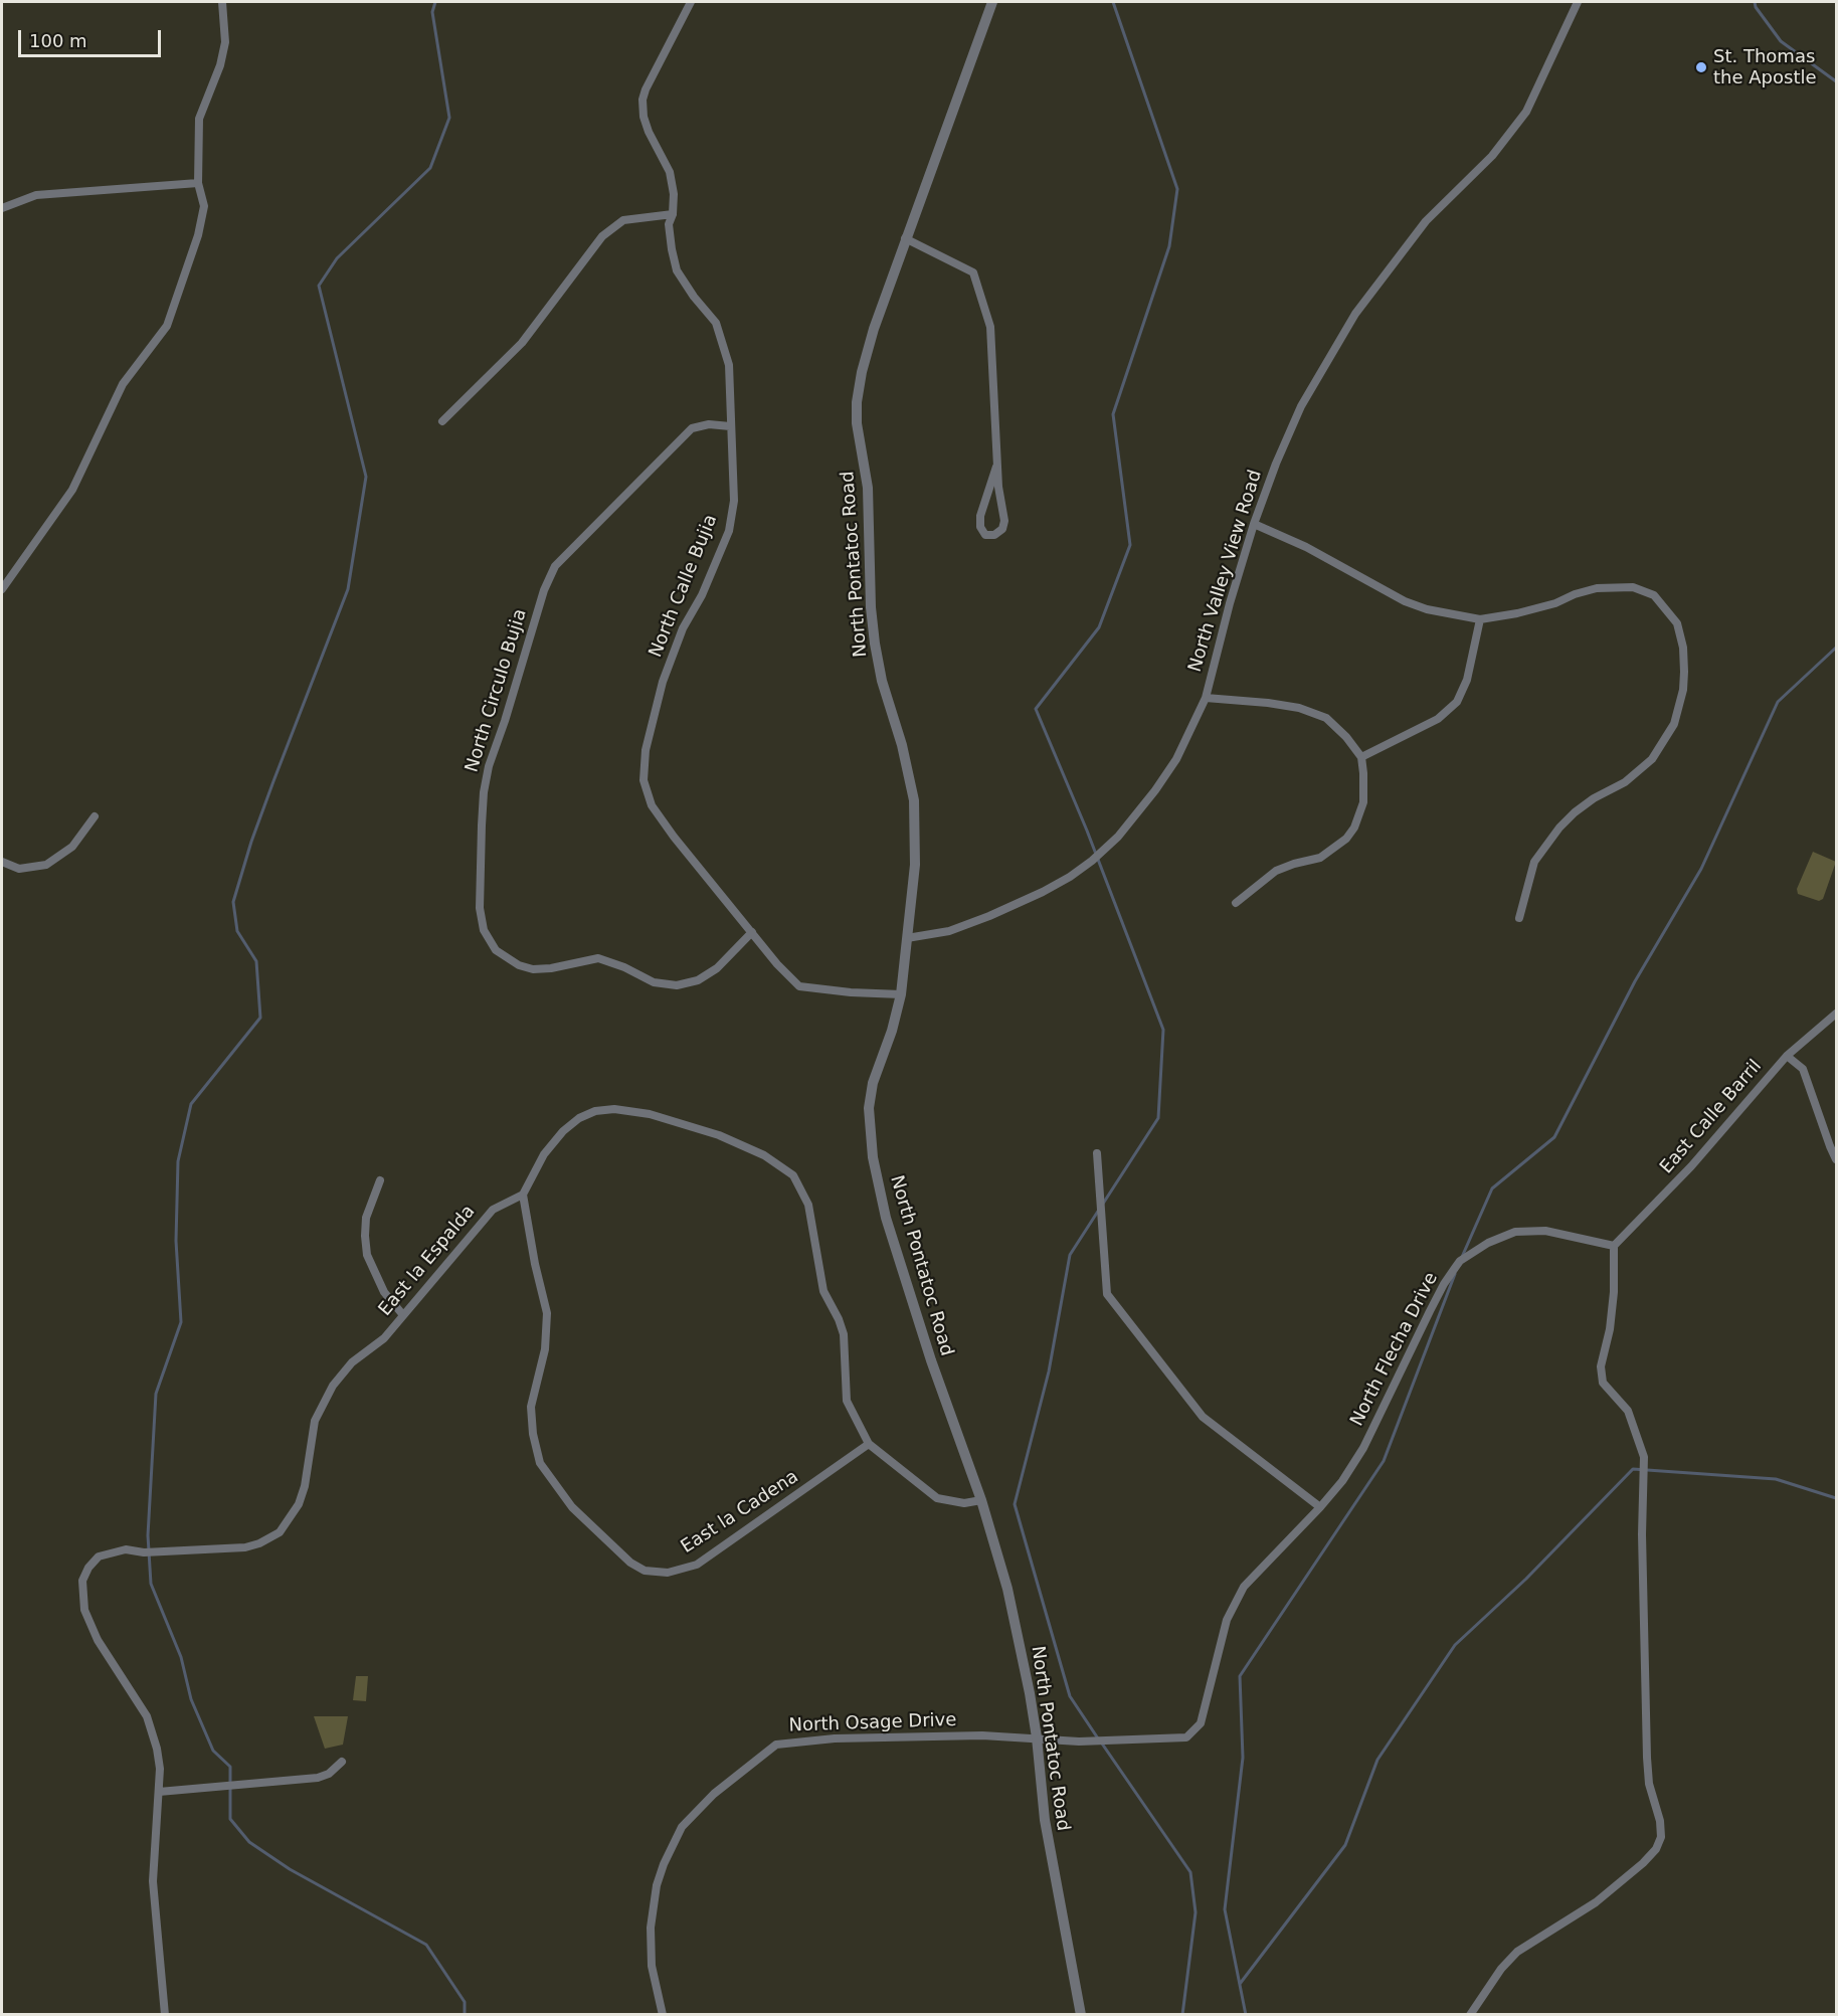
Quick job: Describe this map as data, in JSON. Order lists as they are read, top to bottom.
{
  "streets": {
    "street": [
      "North Pontatoc Road",
      "North Valley View Road",
      "North Calle Bujia",
      "North Circulo Bujia",
      "East Calle Barril",
      "East la Espalda",
      "North Flecha Drive",
      "East la Cadena",
      "North Osage Drive"
    ]
  },
  "crossings": [
    ["North Pontatoc Road", "North Valley View Road"],
    ["North Pontatoc Road", "North Calle Bujia"],
    ["North Pontatoc Road", "North Flecha Drive"],
    ["North Pontatoc Road", "North Osage Drive"],
    ["North Calle Bujia", "North Circulo Bujia"],
    ["East Calle Barril", "North Flecha Drive"],
    ["East la Espalda", "East la Cadena"],
    ["North Flecha Drive", "North Osage Drive"]
  ],
  "places": ["St. Thomas the Apostle"],
  "scale_bar": "100 m"
}
